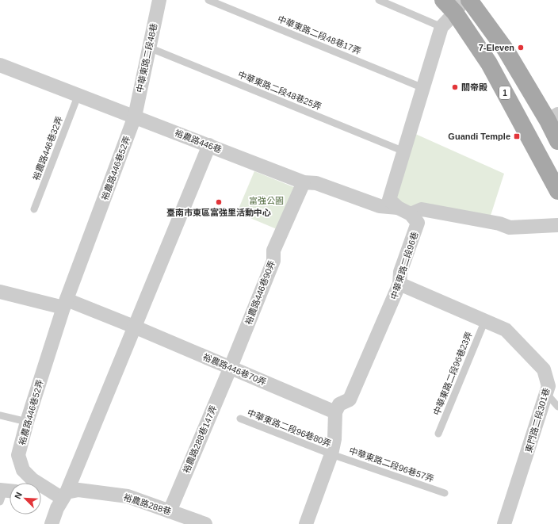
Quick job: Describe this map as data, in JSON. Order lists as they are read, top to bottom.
{
  "streets": {
    "main road": ["1"],
    "street": [
      "中華東路二段48巷",
      "裕農路446巷",
      "裕農路446巷52弄",
      "中華東路二段96巷",
      "裕農路446巷90弄",
      "裕農路446巷70弄",
      "東門路二段301巷",
      "裕農路288巷147弄",
      "裕農路288巷"
    ],
    "lane": [
      "中華東路二段48巷17弄",
      "中華東路二段48巷25弄",
      "裕農路446巷32弄",
      "中華東路二段96巷23弄",
      "中華東路二段96巷80弄",
      "中華東路二段96巷57弄"
    ]
  },
  "crossings": [
    ["中華東路二段48巷", "中華東路二段48巷25弄"],
    ["中華東路二段48巷", "裕農路446巷"],
    ["中華東路二段48巷", "裕農路446巷52弄"],
    ["裕農路446巷", "裕農路446巷32弄"],
    ["裕農路446巷", "裕農路446巷52弄"],
    ["裕農路446巷", "裕農路446巷90弄"],
    ["裕農路446巷52弄", "裕農路446巷70弄"],
    ["裕農路446巷52弄", "裕農路288巷"],
    ["中華東路二段96巷", "裕農路446巷70弄"],
    ["中華東路二段96巷", "東門路二段301巷"],
    ["裕農路446巷90弄", "裕農路446巷70弄"],
    ["裕農路446巷90弄", "裕農路288巷147弄"],
    ["裕農路446巷70弄", "裕農路288巷147弄"],
    ["中華東路二段96巷23弄", "東門路二段301巷"],
    ["中華東路二段96巷80弄", "中華東路二段96巷57弄"],
    ["裕農路288巷147弄", "裕農路288巷"]
  ],
  "parks": ["富強公園"],
  "places": {
    "other": ["7-Eleven", "關帝殿", "臺南市東區富強里活動中心"],
    "transit": ["Guandi Temple"]
  },
  "north": "top left"
}
